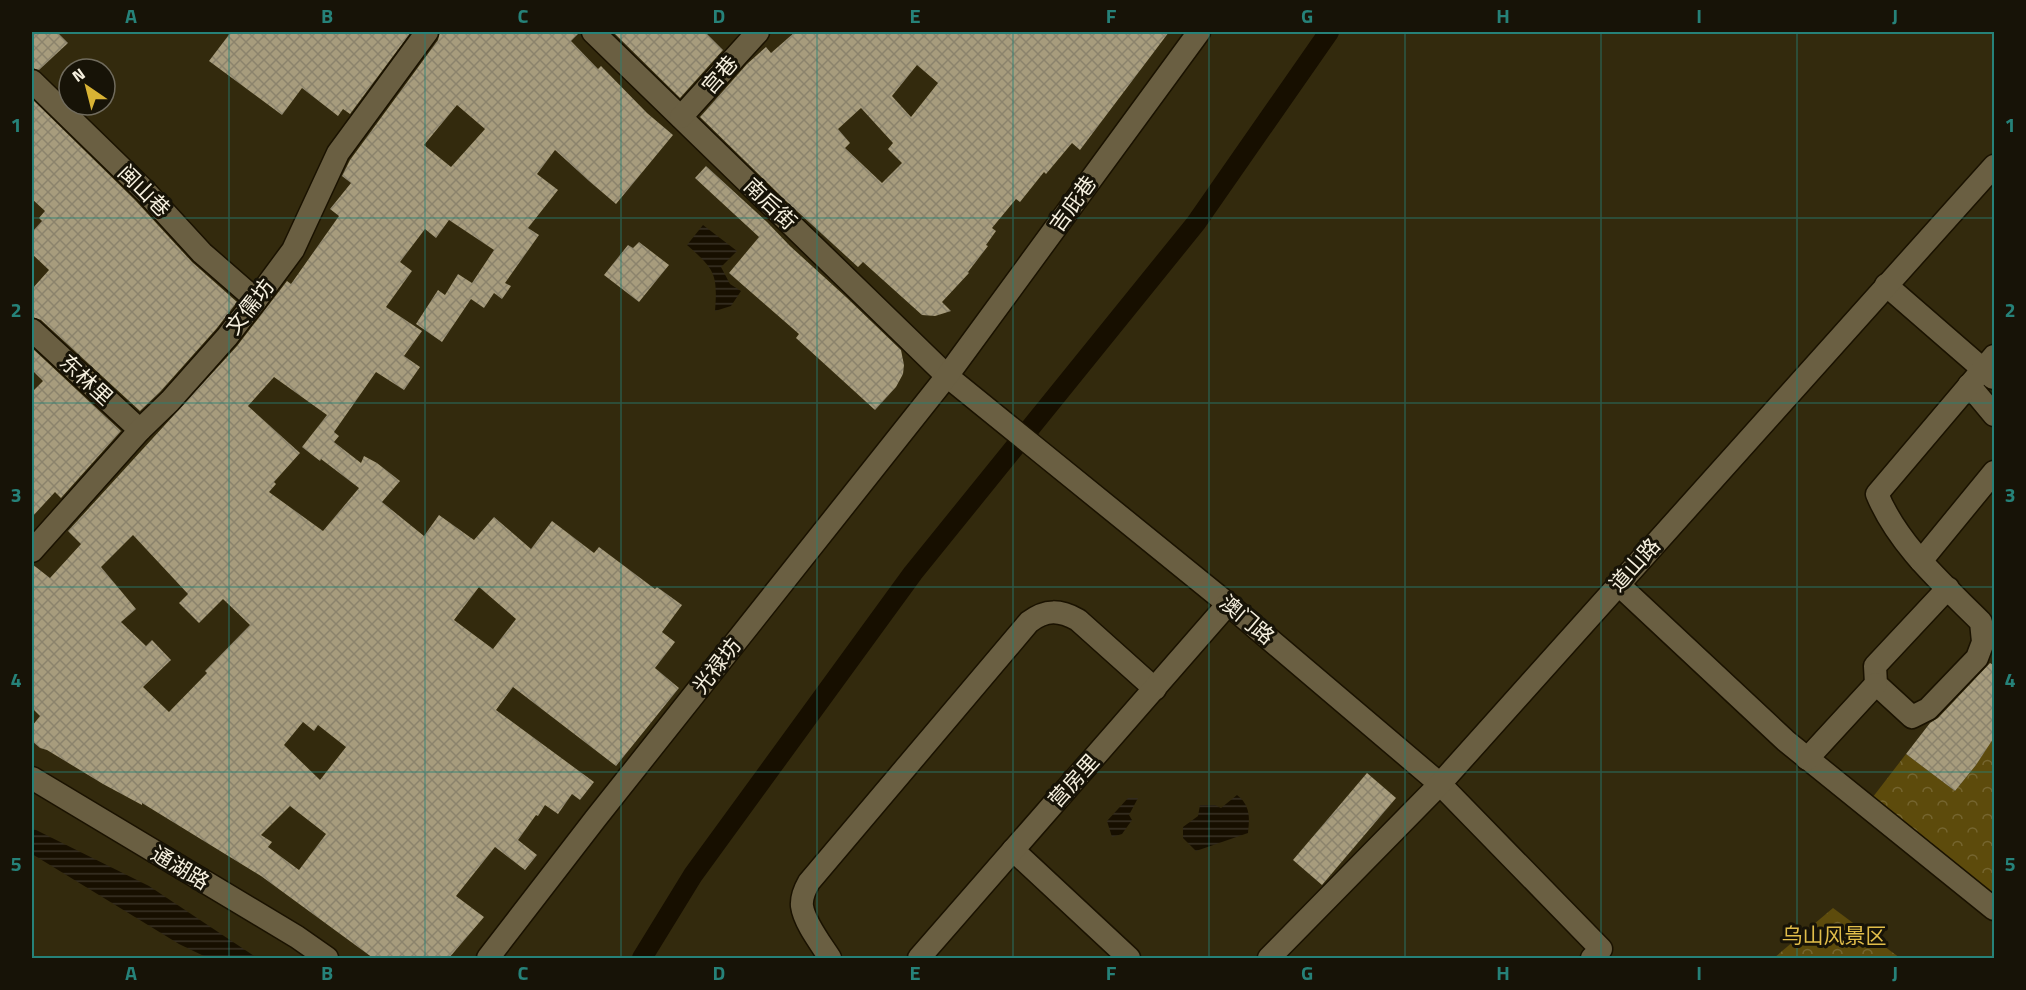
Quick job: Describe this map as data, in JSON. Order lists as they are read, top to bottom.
{
  "streets": {
    "street": [
      "宫巷",
      "闽山巷",
      "南后街",
      "吉庇巷",
      "文儒坊",
      "东林里",
      "道山路",
      "澳门路",
      "光禄坊",
      "营房里",
      "通湖路"
    ]
  },
  "crossings": [
    ["宫巷", "南后街"],
    ["闽山巷", "文儒坊"],
    ["南后街", "吉庇巷"],
    ["南后街", "澳门路"],
    ["南后街", "光禄坊"],
    ["吉庇巷", "澳门路"],
    ["吉庇巷", "光禄坊"],
    ["文儒坊", "东林里"],
    ["道山路", "澳门路"],
    ["澳门路", "光禄坊"],
    ["澳门路", "营房里"]
  ],
  "parks": ["乌山风景区"],
  "north": "top left",
  "grid": {
    "columns": [
      "A",
      "B",
      "C",
      "D",
      "E",
      "F",
      "G",
      "H",
      "I",
      "J"
    ],
    "rows": [
      "1",
      "2",
      "3",
      "4",
      "5"
    ]
  }
}
